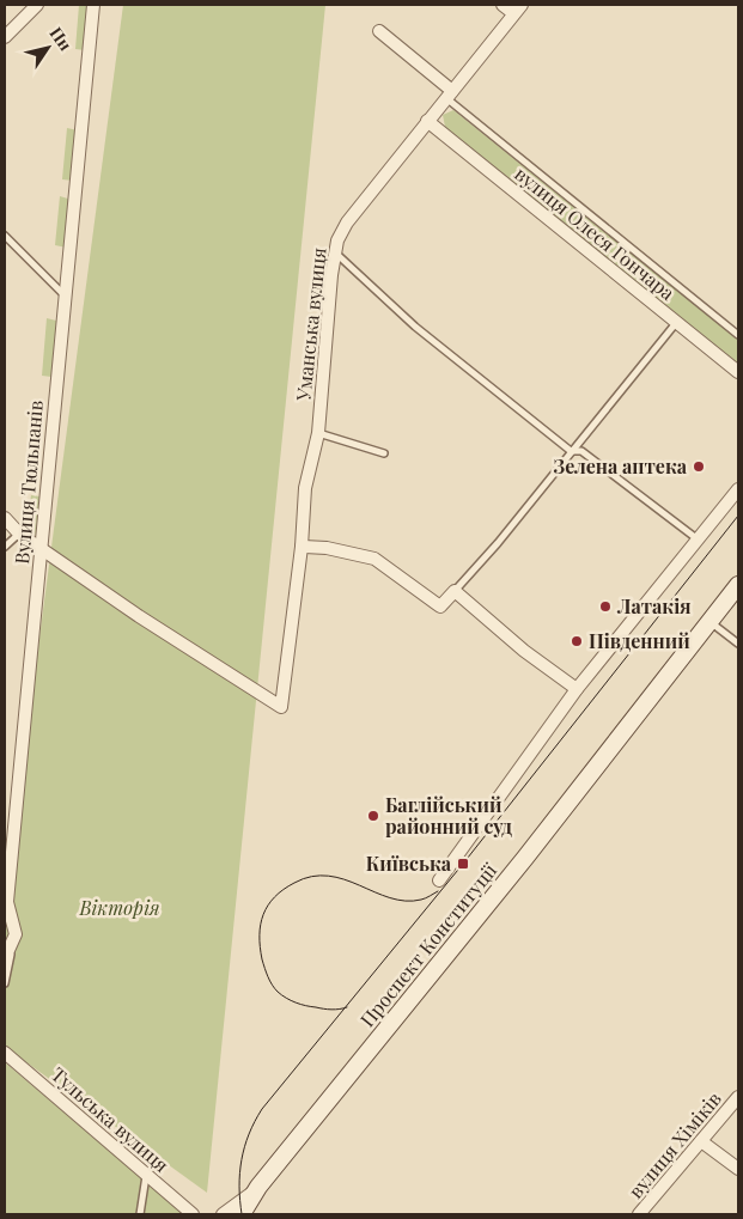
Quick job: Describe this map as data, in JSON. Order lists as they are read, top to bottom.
{
  "streets": {
    "street": [
      "вулиця Олеся Гончара",
      "Уманська вулиця",
      "Вулиця Тюльпанів",
      "Проспект Конституції",
      "Тульська вулиця",
      "вулиця Хіміків"
    ]
  },
  "crossings": [
    ["вулиця Олеся Гончара", "Уманська вулиця"],
    ["Уманська вулиця", "Вулиця Тюльпанів"]
  ],
  "parks": ["Вікторія"],
  "places": {
    "other": [
      "Зелена аптека",
      "Латакія",
      "Південний",
      "Баглійський районний суд"
    ],
    "transit": ["Київська"]
  },
  "north": "top right"
}
